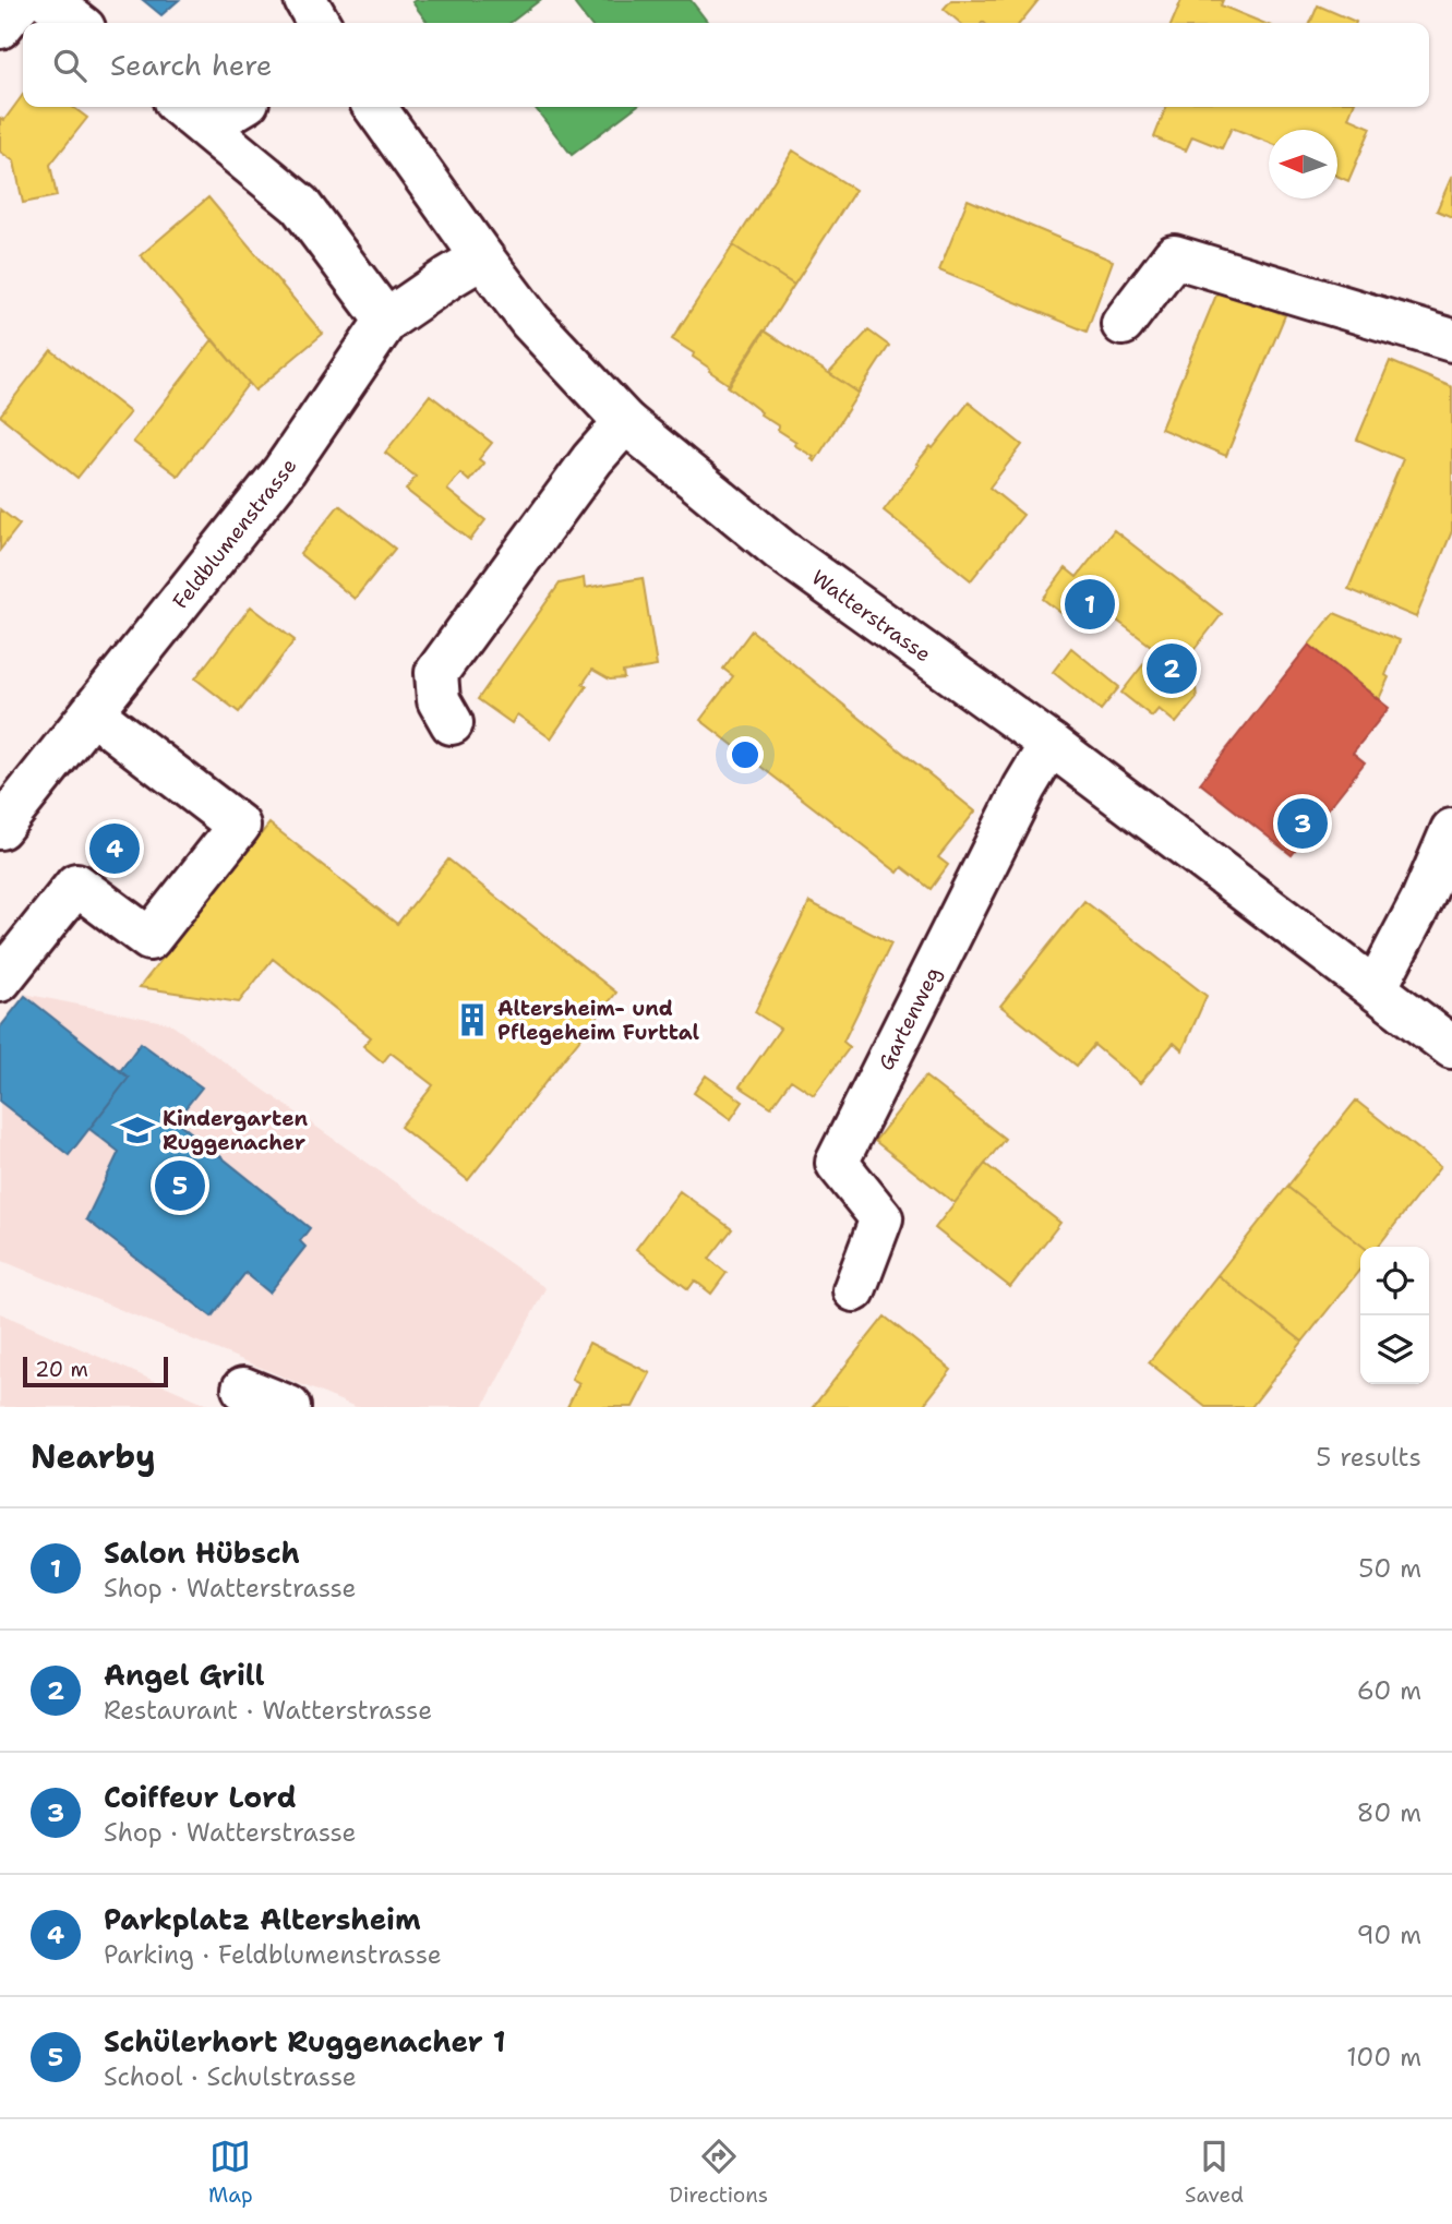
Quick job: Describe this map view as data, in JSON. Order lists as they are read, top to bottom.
{
  "streets": {
    "street": ["Feldblumenstrasse", "Watterstrasse", "Gartenweg"]
  },
  "crossings": [
    ["Feldblumenstrasse", "Watterstrasse"],
    ["Watterstrasse", "Gartenweg"]
  ],
  "places": {
    "building": ["Altersheim- und Pflegeheim Furttal"],
    "school or university": ["Kindergarten Ruggenacher"]
  },
  "scale_bar": "20 m",
  "north": "left",
  "page": {
    "search": "Search here",
    "pins": [
      "1",
      "2",
      "3",
      "4",
      "5"
    ],
    "scale": "20 m",
    "heading": ["Nearby", "5 results"],
    "list": [
      {
        "mark": "1",
        "name": "Salon Hübsch",
        "note": "Shop · Watterstrasse",
        "value": "50 m"
      },
      {
        "mark": "2",
        "name": "Angel Grill",
        "note": "Restaurant · Watterstrasse",
        "value": "60 m"
      },
      {
        "mark": "3",
        "name": "Coiffeur Lord",
        "note": "Shop · Watterstrasse",
        "value": "80 m"
      },
      {
        "mark": "4",
        "name": "Parkplatz Altersheim",
        "note": "Parking · Feldblumenstrasse",
        "value": "90 m"
      },
      {
        "mark": "5",
        "name": "Schülerhort Ruggenacher 1",
        "note": "School · Schulstrasse",
        "value": "100 m"
      }
    ],
    "nav": ["Map", "Directions", "Saved"]
  }
}
